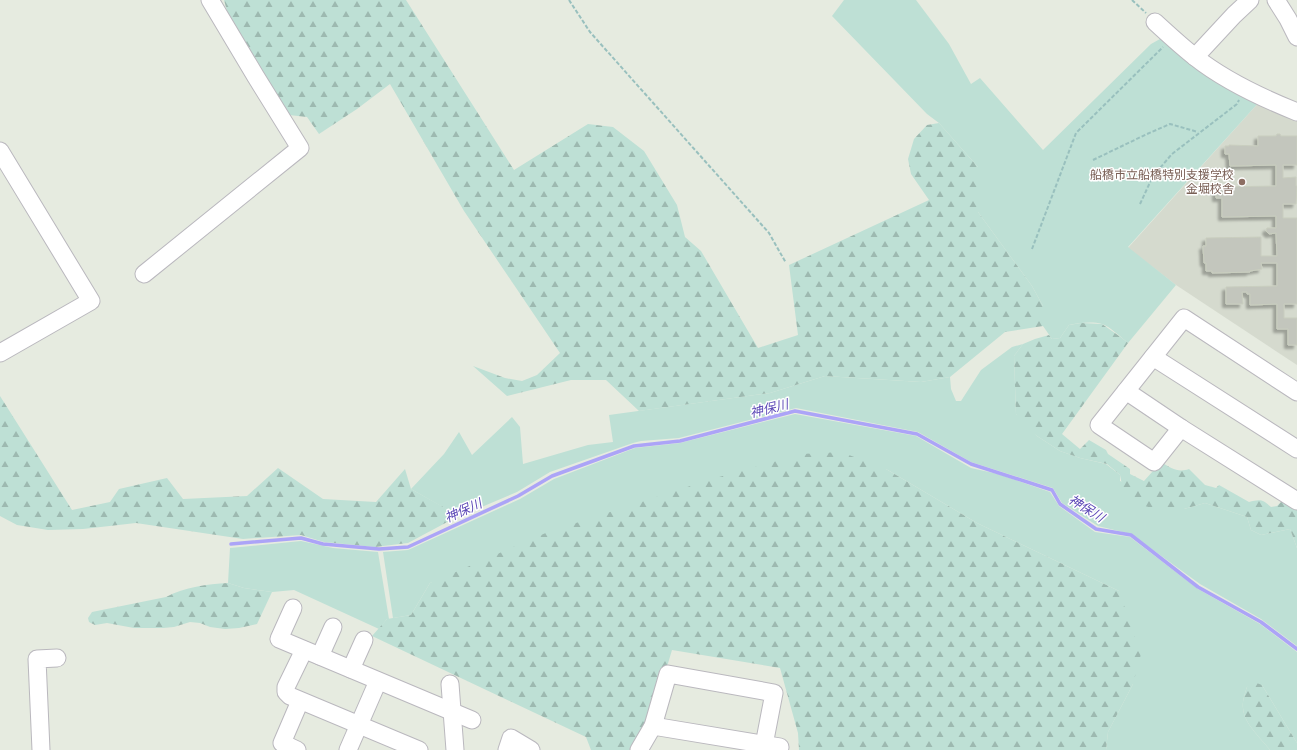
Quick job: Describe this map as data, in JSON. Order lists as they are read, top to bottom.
{
  "water": ["神保川"],
  "places": ["船橋市立船橋特別支援学校 金堀校舎"]
}
